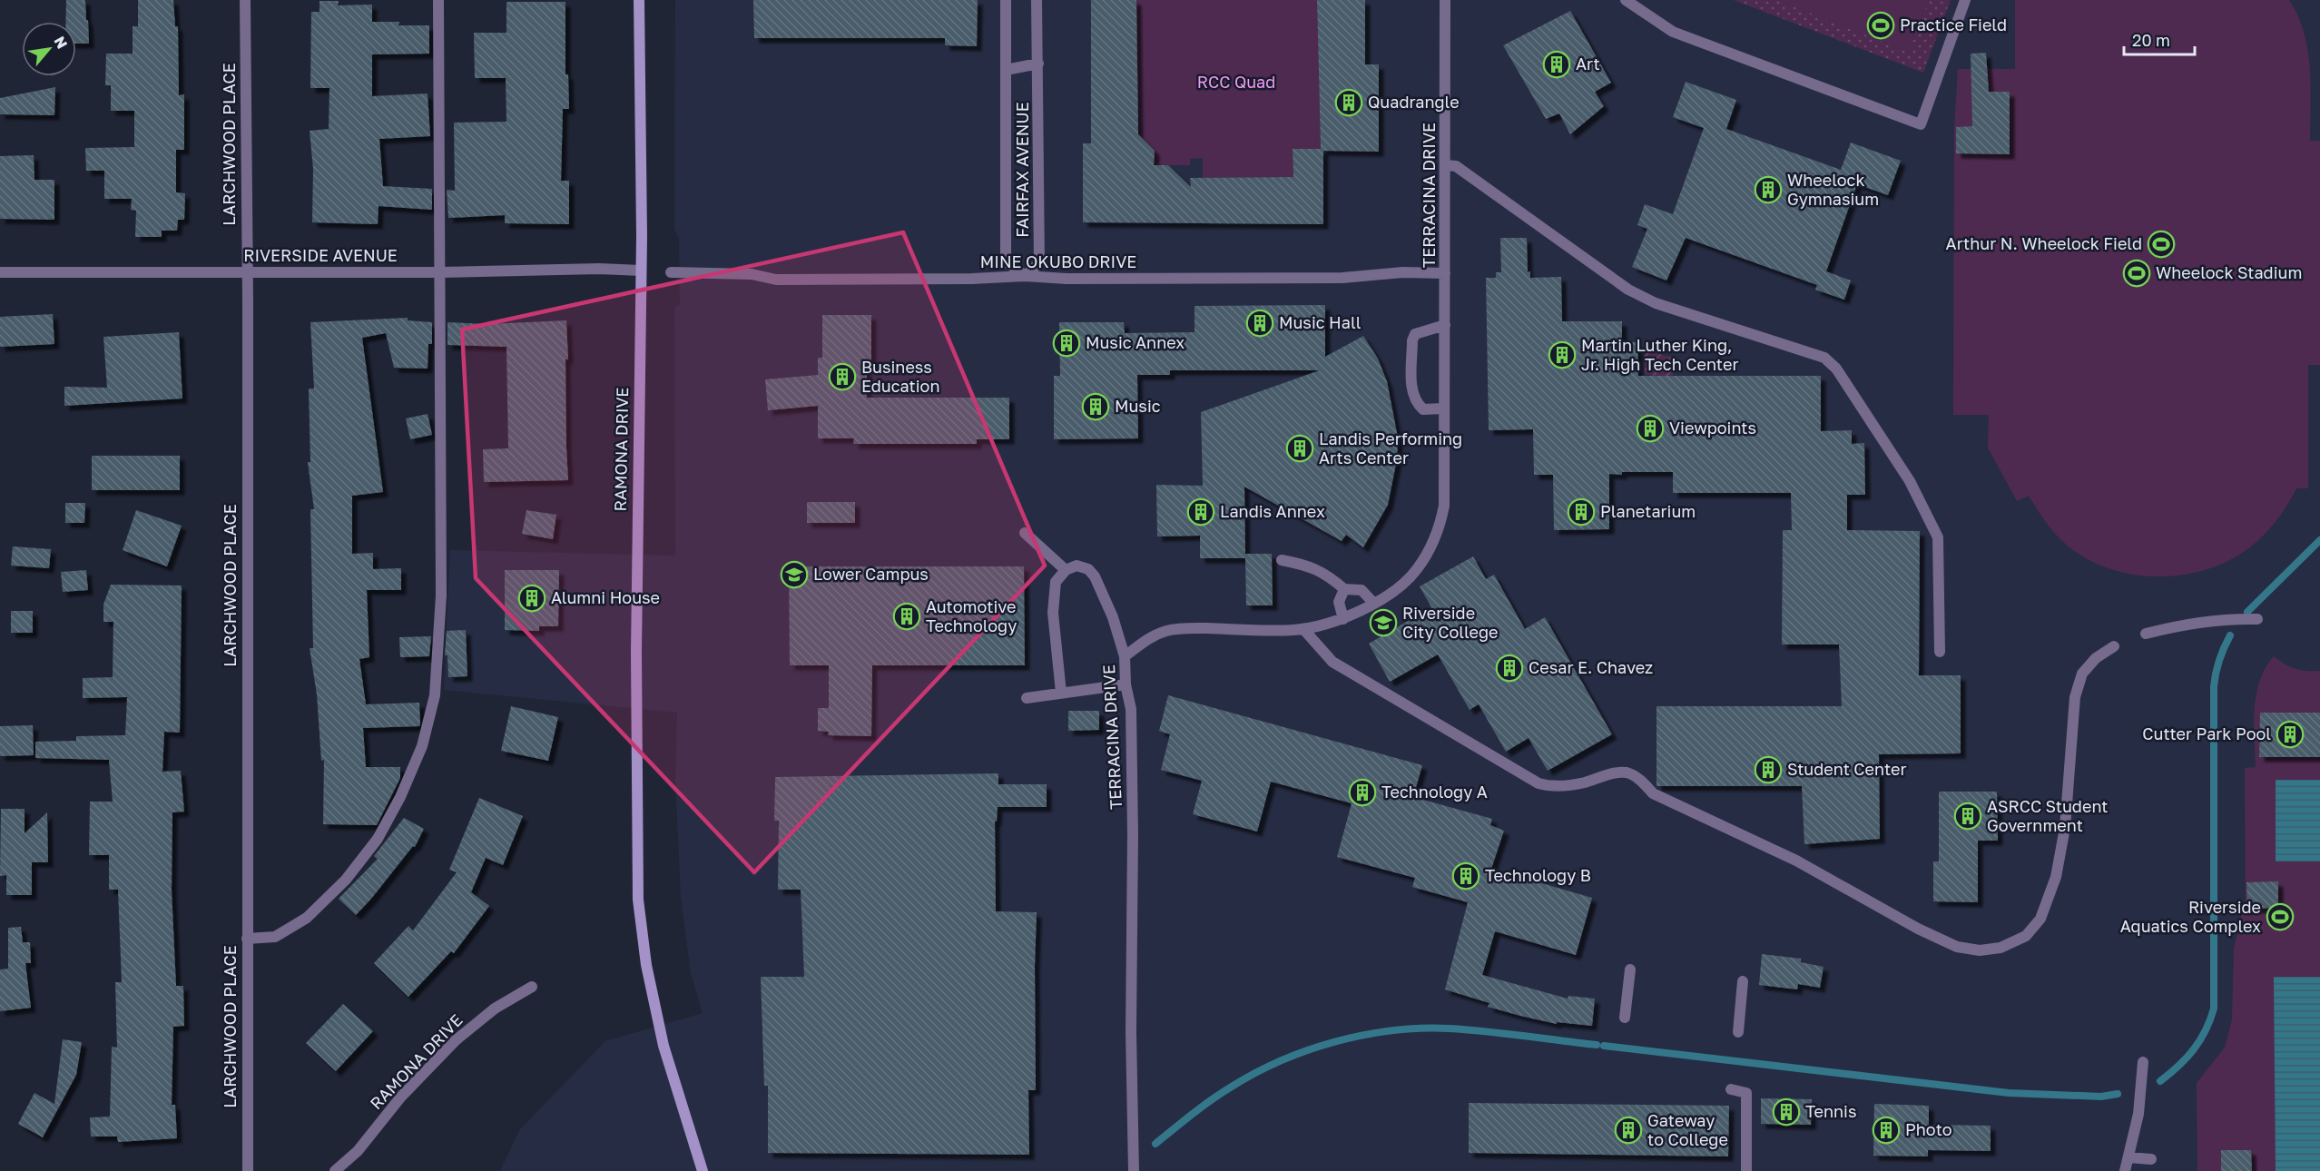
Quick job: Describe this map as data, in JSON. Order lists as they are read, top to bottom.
{
  "streets": {
    "street": [
      "LARCHWOOD PLACE",
      "FAIRFAX AVENUE",
      "TERRACINA DRIVE",
      "RIVERSIDE AVENUE",
      "MINE OKUBO DRIVE",
      "RAMONA DRIVE"
    ]
  },
  "crossings": [
    ["LARCHWOOD PLACE", "RIVERSIDE AVENUE"],
    ["FAIRFAX AVENUE", "MINE OKUBO DRIVE"],
    ["TERRACINA DRIVE", "MINE OKUBO DRIVE"],
    ["RIVERSIDE AVENUE", "RAMONA DRIVE"]
  ],
  "parks": ["RCC Quad"],
  "places": {
    "sports": [
      "Practice Field",
      "Arthur N. Wheelock Field",
      "Wheelock Stadium",
      "Riverside Aquatics Complex"
    ],
    "building": [
      "Art",
      "Quadrangle",
      "Wheelock Gymnasium",
      "Music Hall",
      "Music Annex",
      "Martin Luther King, Jr. High Tech Center",
      "Business Education",
      "Music",
      "Viewpoints",
      "Landis Performing Arts Center",
      "Landis Annex",
      "Planetarium",
      "Alumni House",
      "Automotive Technology",
      "Cesar E. Chavez",
      "Cutter Park Pool",
      "Student Center",
      "Technology A",
      "ASRCC Student Government",
      "Technology B",
      "Tennis",
      "Gateway to College",
      "Photo"
    ],
    "school or university": ["Lower Campus", "Riverside City College"]
  },
  "scale_bar": "20 m",
  "north": "top right"
}
